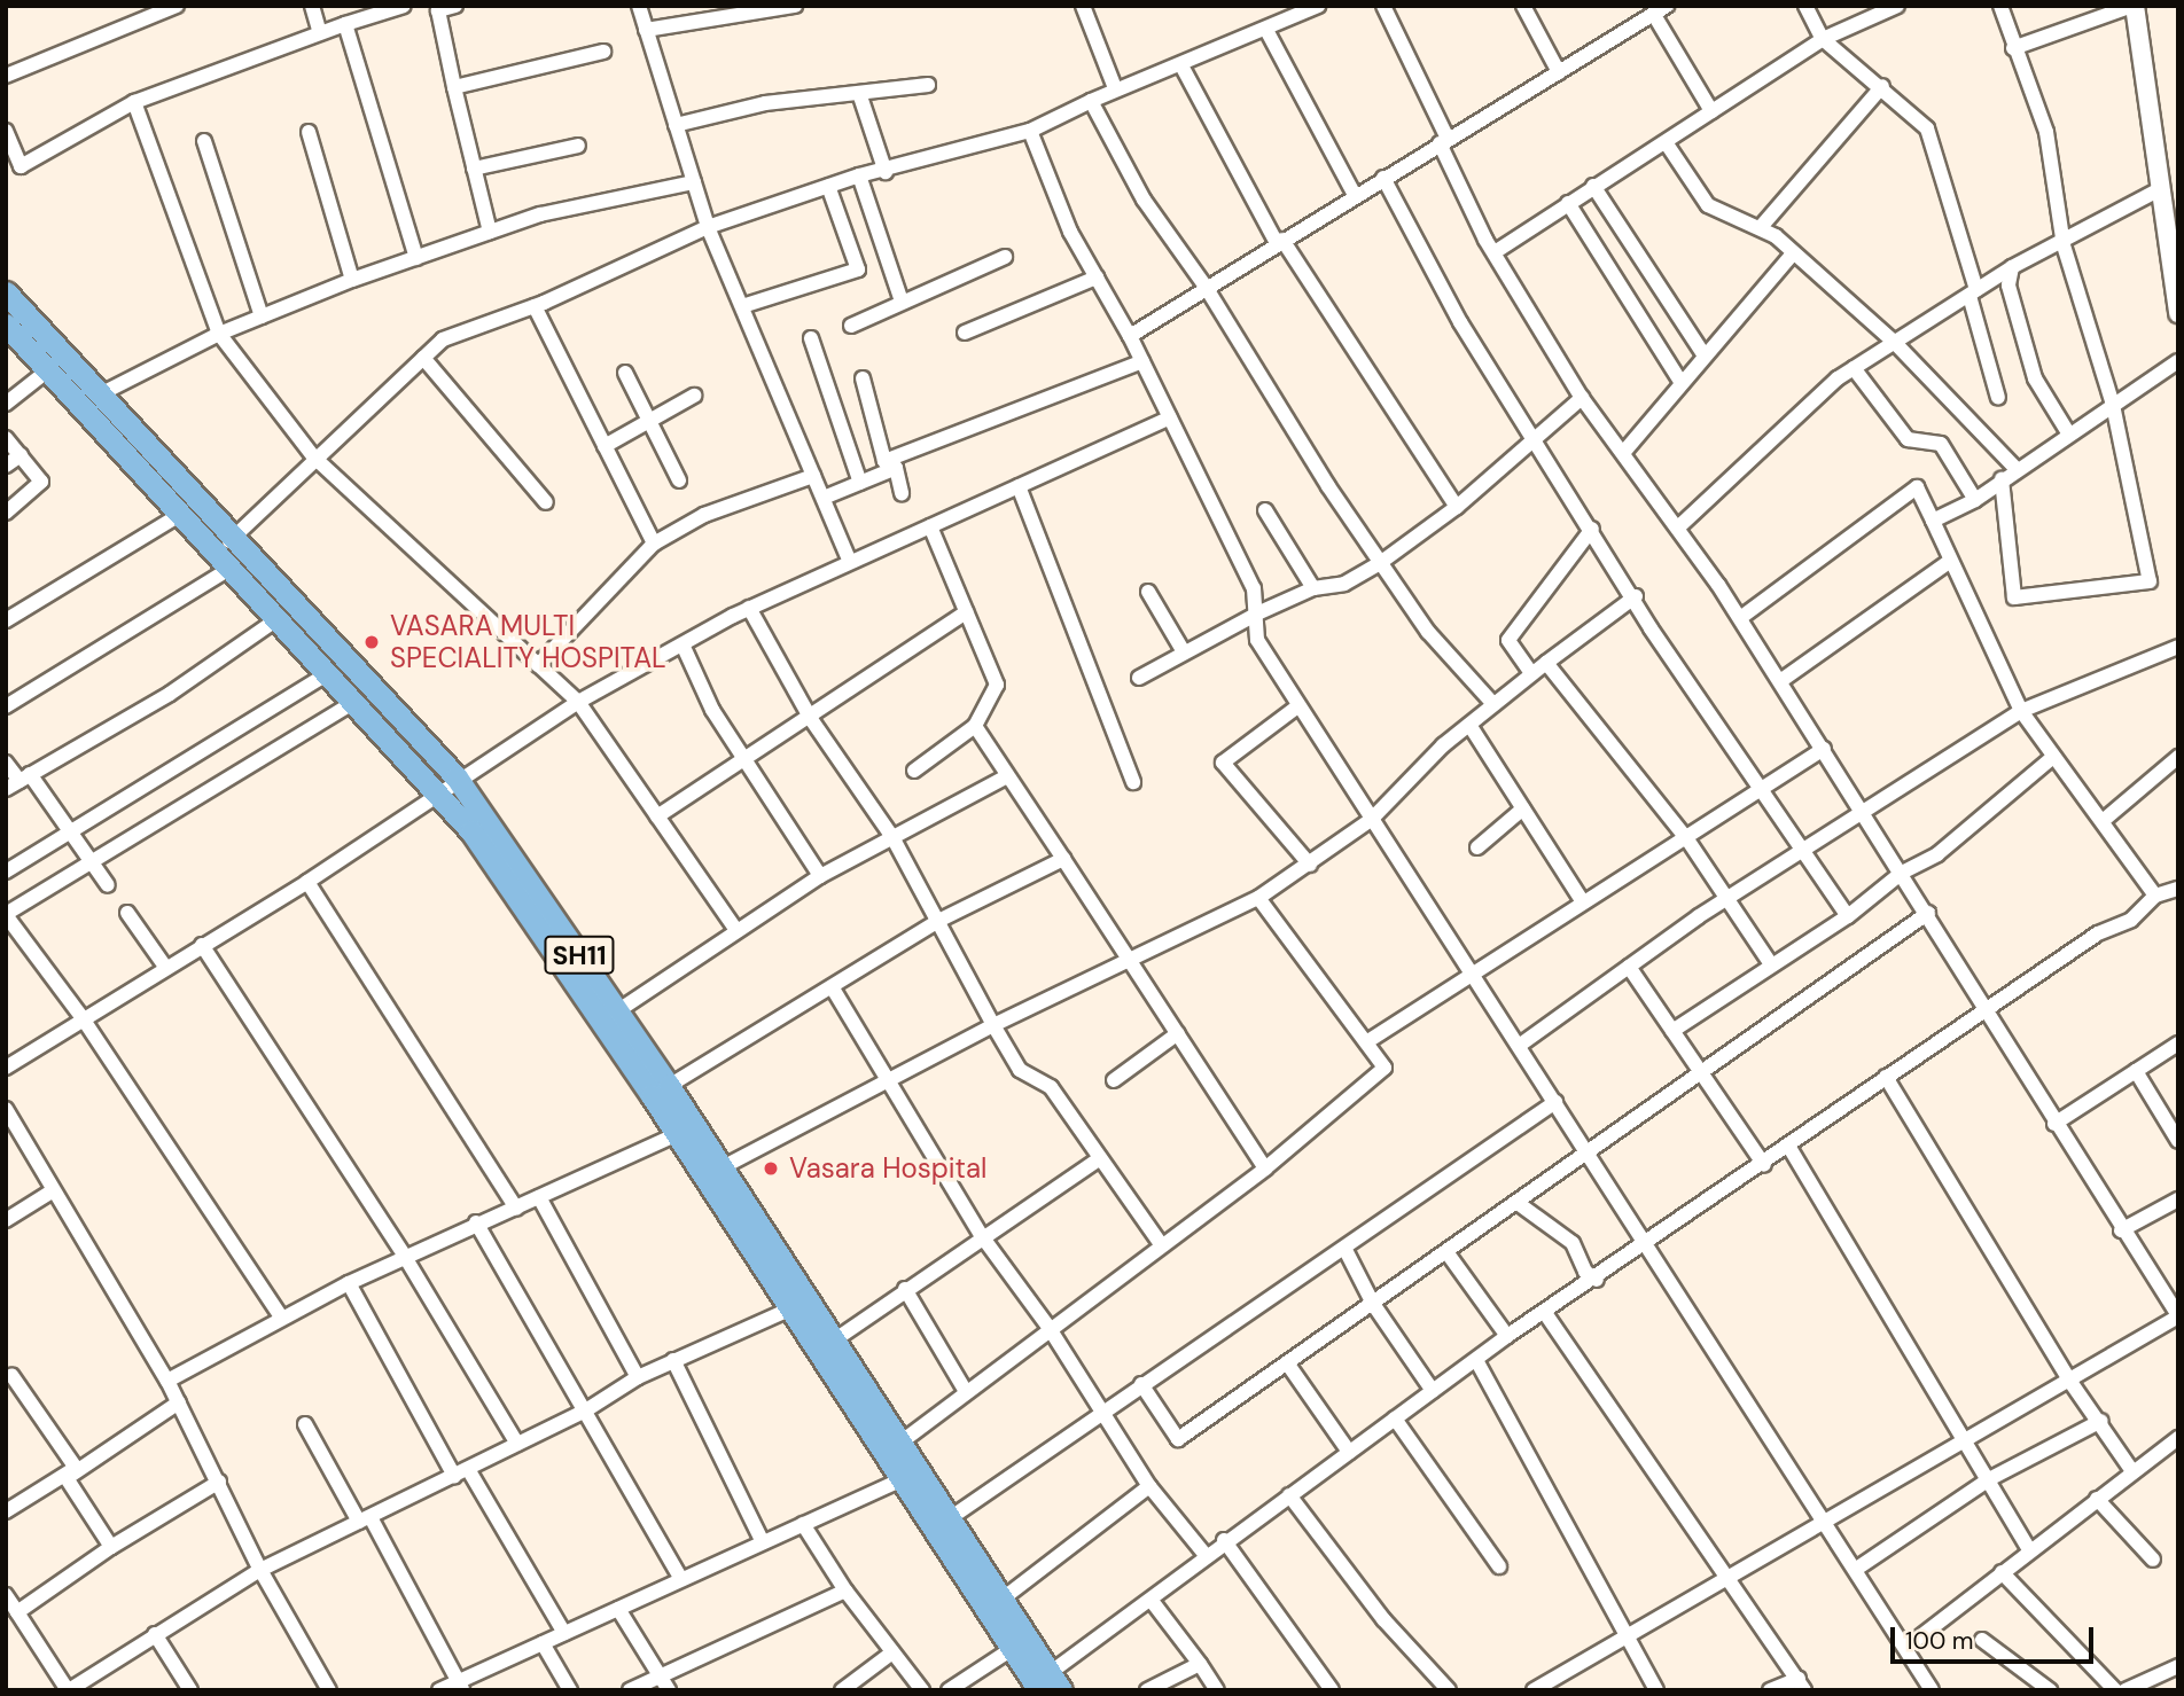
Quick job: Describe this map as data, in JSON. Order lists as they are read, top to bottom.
{
  "streets": {
    "main road": ["SH11"]
  },
  "places": ["VASARA MULTI SPECIALITY HOSPITAL", "Vasara Hospital"],
  "scale_bar": "100 m"
}
